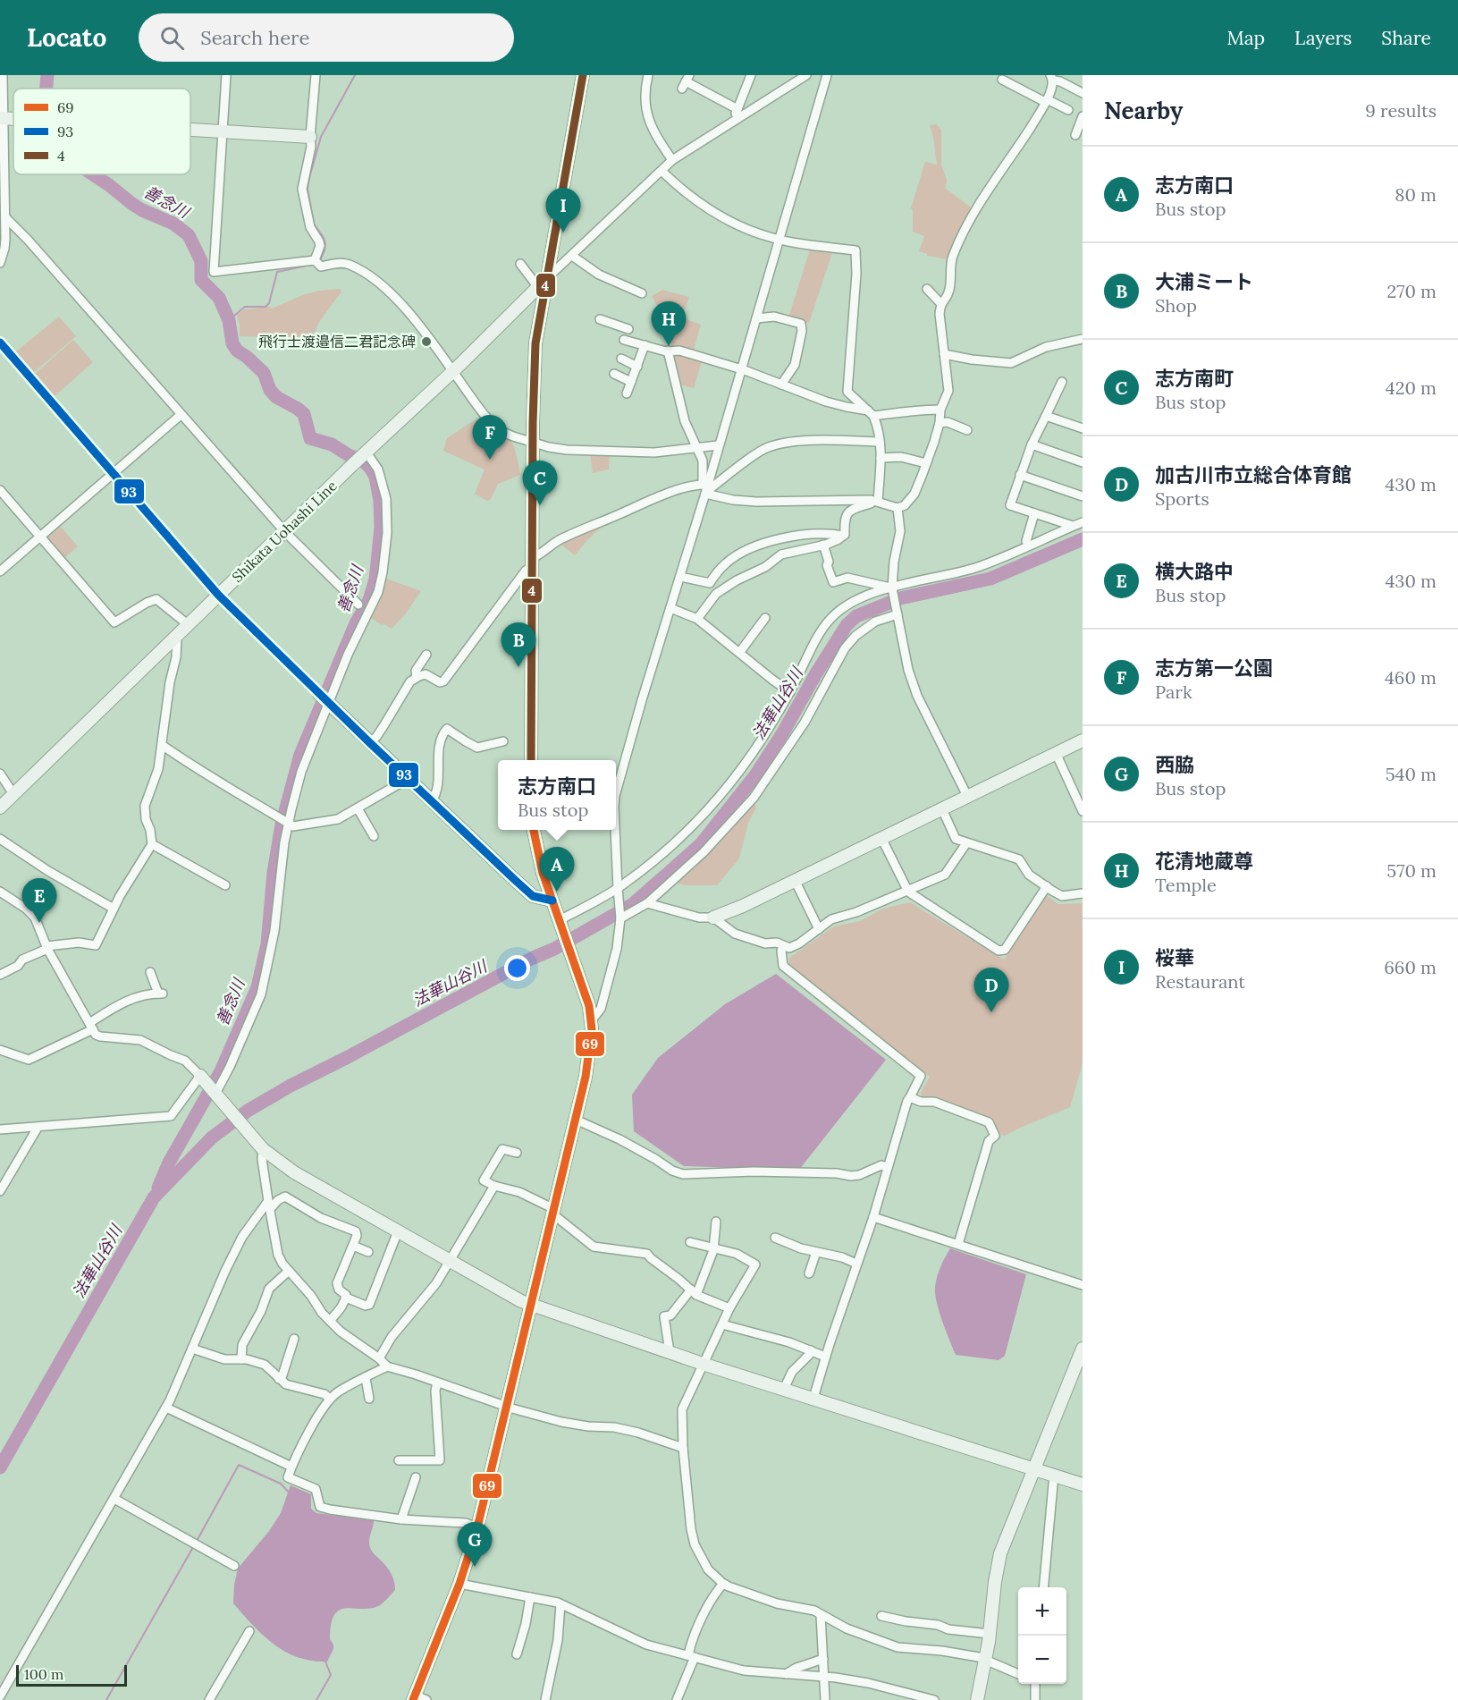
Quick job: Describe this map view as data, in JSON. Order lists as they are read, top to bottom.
{
  "streets": {
    "street": ["Shikata Uohashi Line"]
  },
  "water": ["善念川", "法華山谷川"],
  "places": ["飛行士渡邉信二君記念碑"],
  "lines": ["transit line 4", "transit line 93", "transit line 69"],
  "legend": ["69", "93", "4"],
  "scale_bar": "100 m",
  "page": {
    "header": "Locato",
    "search": "Search here",
    "nav": ["Map", "Layers", "Share"],
    "heading": ["Nearby", "9 results"],
    "list": [
      {
        "mark": "A",
        "name": "志方南口",
        "note": "Bus stop",
        "value": "80 m"
      },
      {
        "mark": "B",
        "name": "大浦ミート",
        "note": "Shop",
        "value": "270 m"
      },
      {
        "mark": "C",
        "name": "志方南町",
        "note": "Bus stop",
        "value": "420 m"
      },
      {
        "mark": "D",
        "name": "加古川市立総合体育館",
        "note": "Sports",
        "value": "430 m"
      },
      {
        "mark": "E",
        "name": "横大路中",
        "note": "Bus stop",
        "value": "430 m"
      },
      {
        "mark": "F",
        "name": "志方第一公園",
        "note": "Park",
        "value": "460 m"
      },
      {
        "mark": "G",
        "name": "西脇",
        "note": "Bus stop",
        "value": "540 m"
      },
      {
        "mark": "H",
        "name": "花清地蔵尊",
        "note": "Temple",
        "value": "570 m"
      },
      {
        "mark": "I",
        "name": "桜華",
        "note": "Restaurant",
        "value": "660 m"
      }
    ],
    "pins": [
      "I",
      "H",
      "F",
      "C",
      "B",
      "A",
      "E",
      "D",
      "G"
    ],
    "popup": ["志方南口", "Bus stop"],
    "map_buttons": ["+", "−"],
    "scale": "100 m"
  }
}
